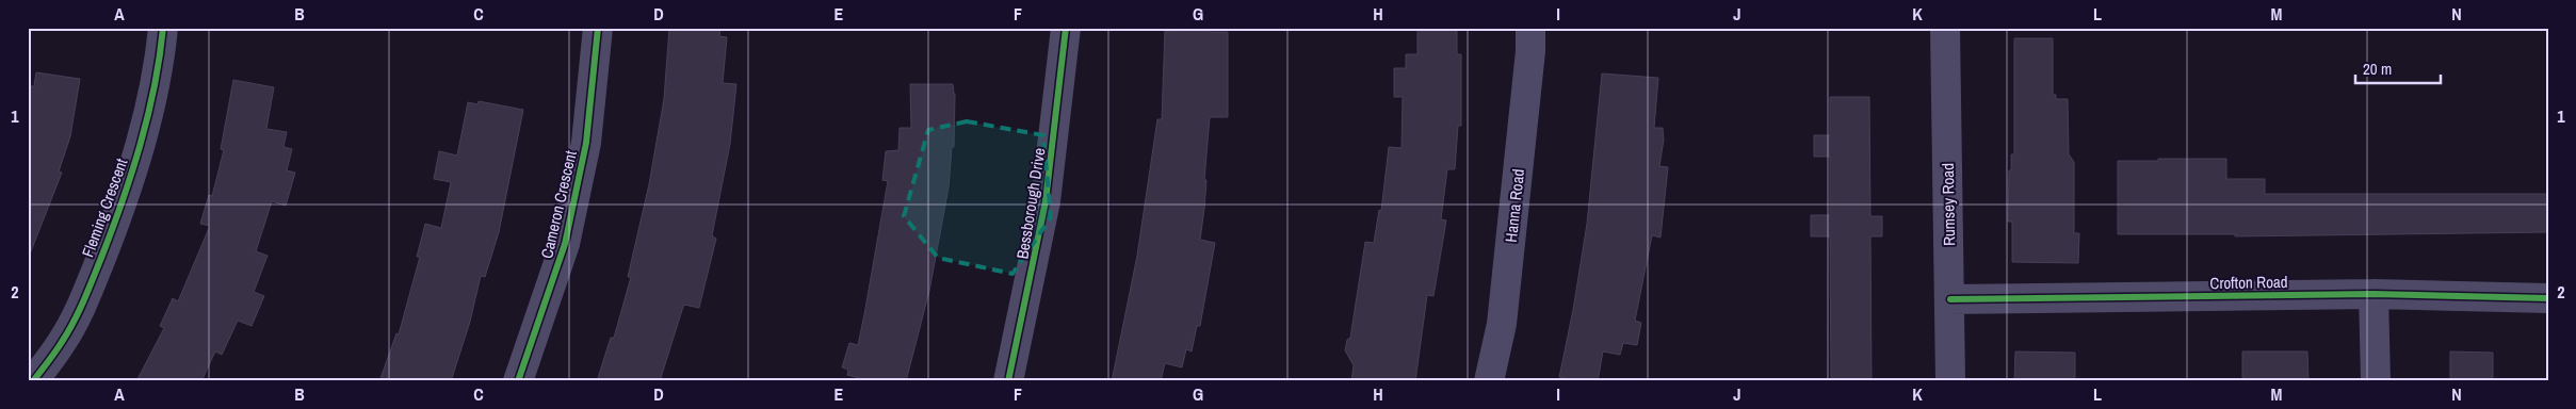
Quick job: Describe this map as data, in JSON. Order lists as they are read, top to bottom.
{
  "streets": {
    "street": [
      "Bessborough Drive",
      "Cameron Crescent",
      "Rumsey Road",
      "Hanna Road",
      "Fleming Crescent",
      "Crofton Road"
    ]
  },
  "crossings": [
    ["Rumsey Road", "Crofton Road"]
  ],
  "scale_bar": "20 m",
  "grid": {
    "columns": [
      "A",
      "B",
      "C",
      "D",
      "E",
      "F",
      "G",
      "H",
      "I",
      "J",
      "K",
      "L",
      "M",
      "N"
    ],
    "rows": ["1", "2"]
  }
}
